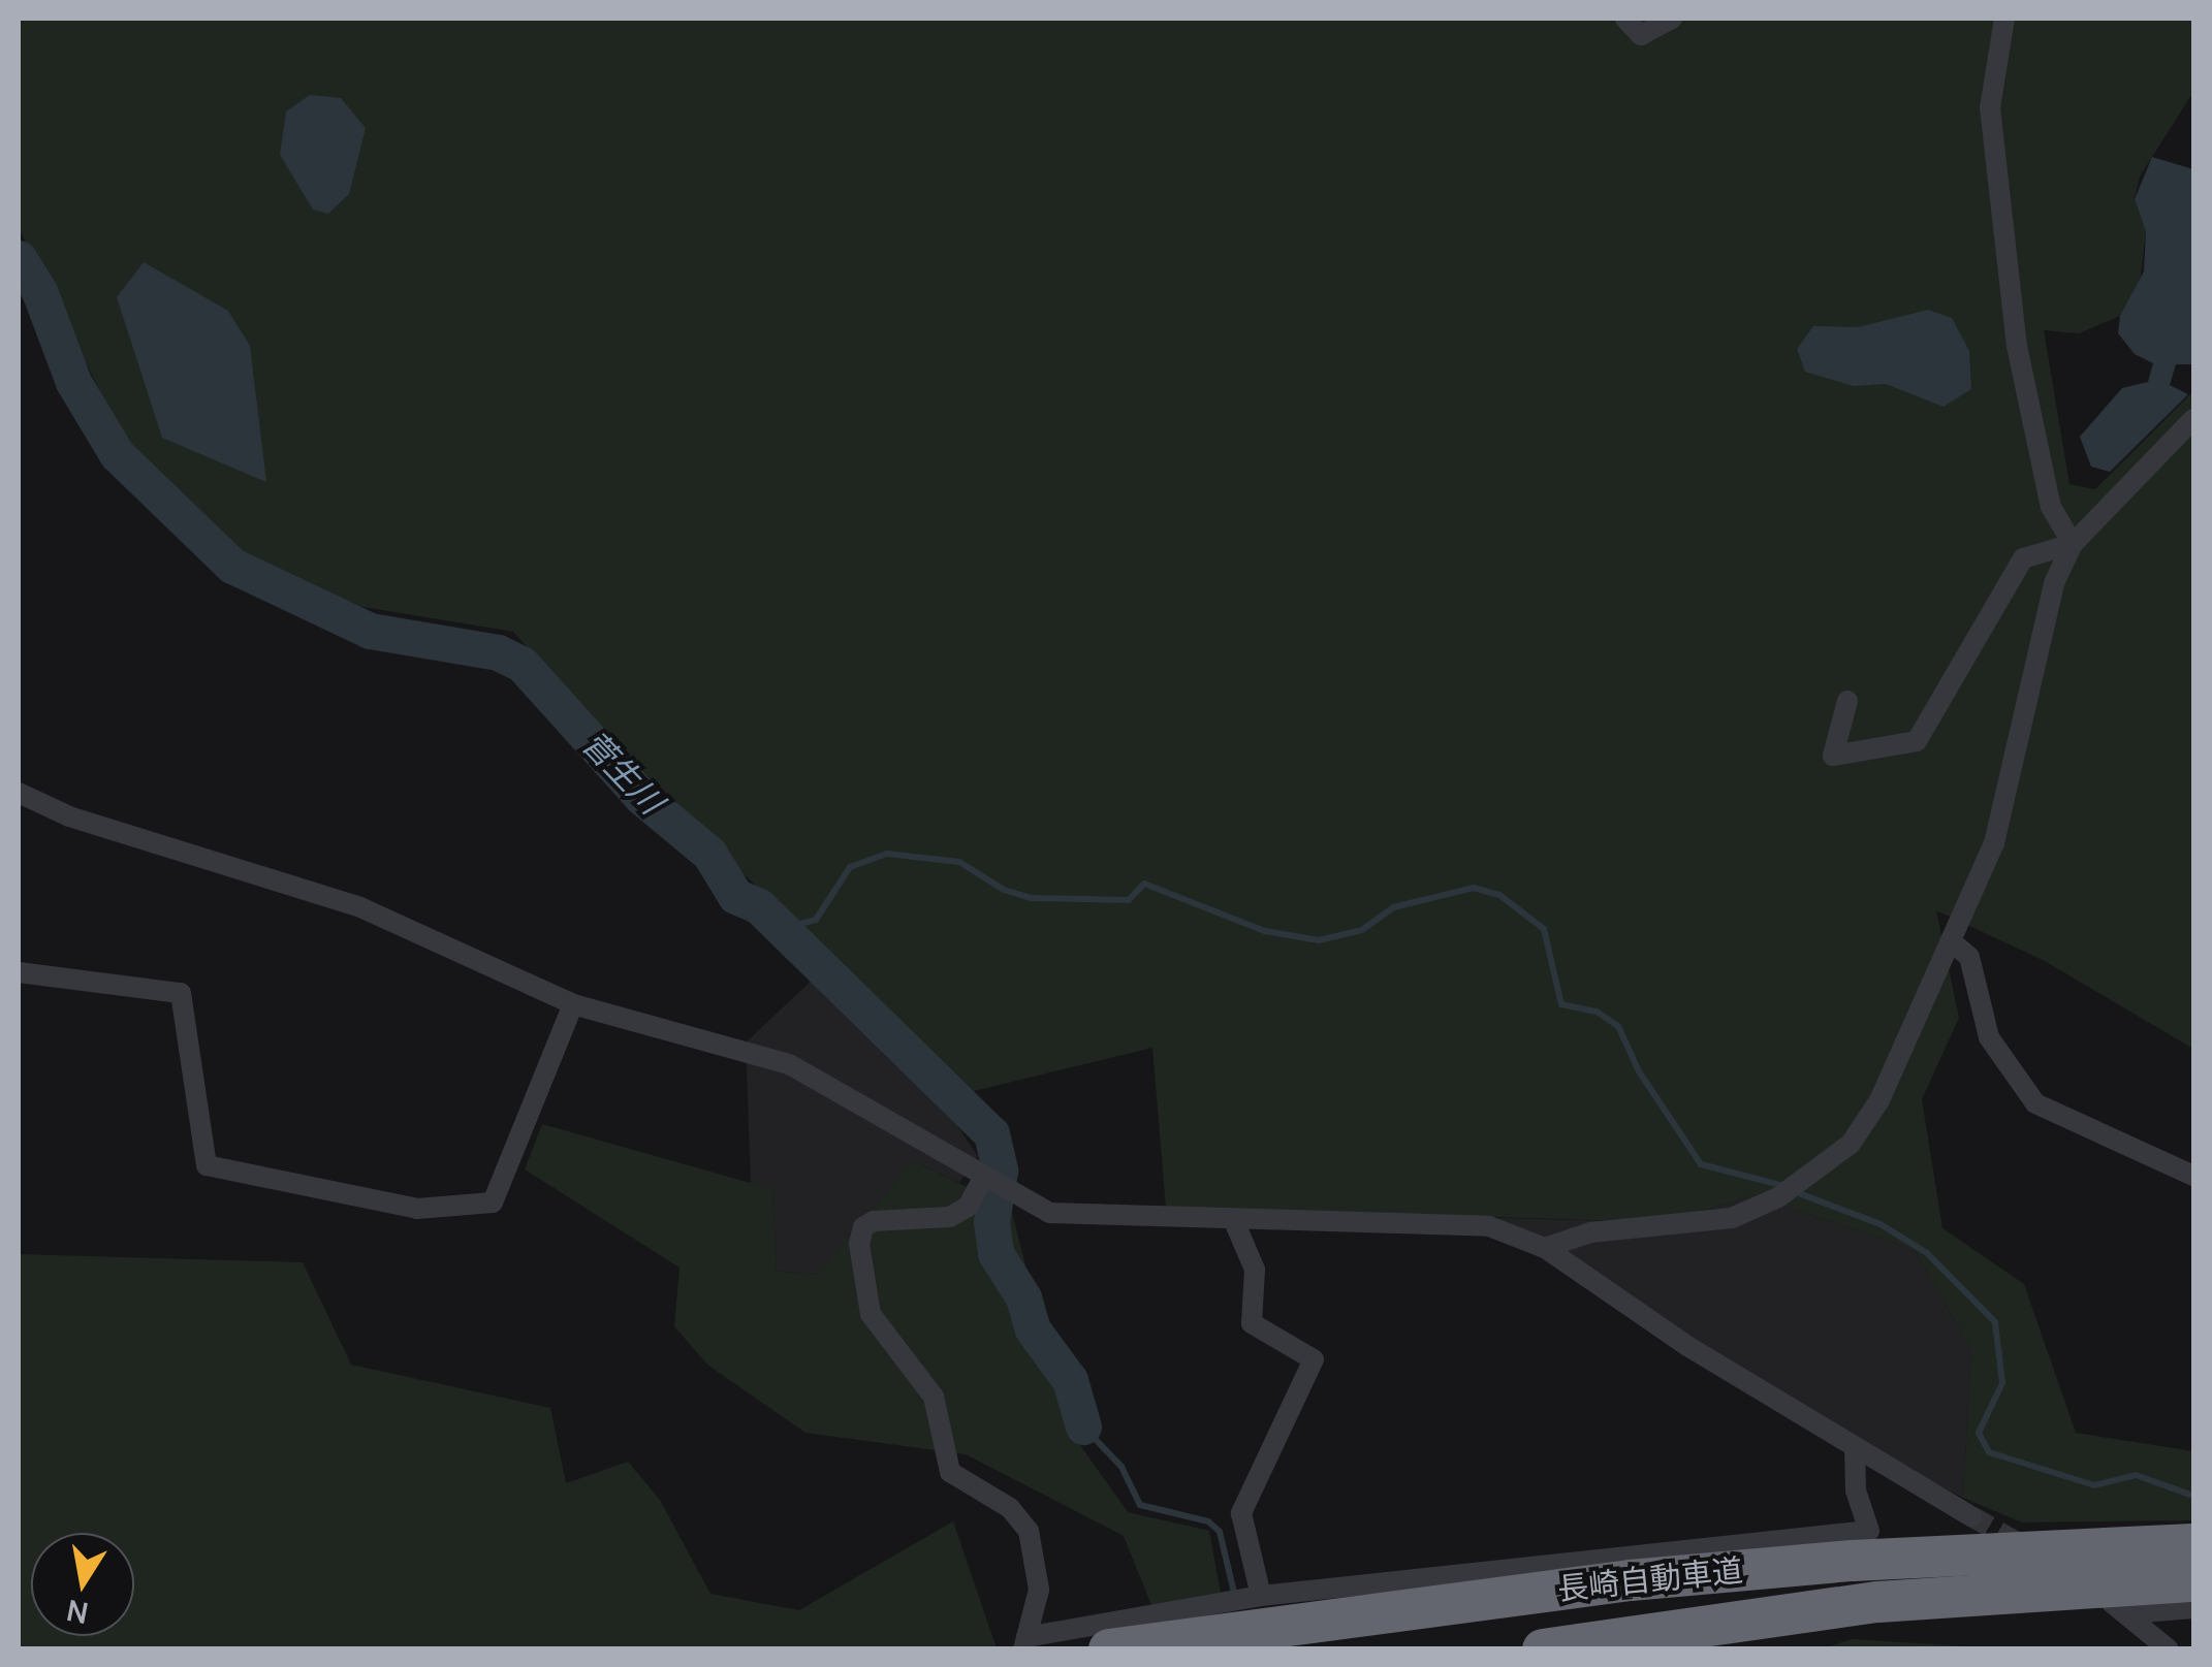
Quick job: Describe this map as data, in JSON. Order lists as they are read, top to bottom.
{
  "streets": {
    "highway": ["長崎自動車道"]
  },
  "water": ["菅生川"],
  "north": "bottom"
}
